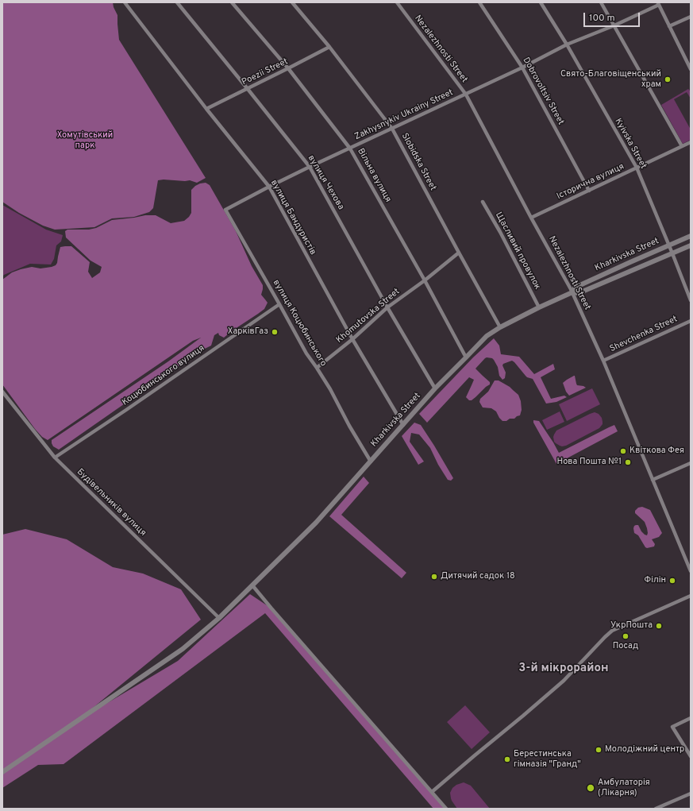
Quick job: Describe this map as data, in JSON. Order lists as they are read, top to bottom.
{
  "streets": {
    "street": [
      "Nezalezhnosti Street",
      "Poezii Street",
      "Dobrovoltsiv Street",
      "Zakhysnykiv Ukrainy Street",
      "Kyivska Street",
      "Slobidska Street",
      "Вільна вулиця",
      "Історична вулиця",
      "вулиця Чехова",
      "вулиця Бандуристів",
      "Щасливий провулок",
      "Kharkivska Street",
      "Khomutovska Street",
      "вулиця Коцюбинського",
      "Shevchenka Street",
      "Коцюбинського вулиця",
      "Будівельників вулиця"
    ]
  },
  "crossings": [
    ["Nezalezhnosti Street", "Zakhysnykiv Ukrainy Street"],
    ["Nezalezhnosti Street", "Історична вулиця"],
    ["Nezalezhnosti Street", "Kharkivska Street"],
    ["Nezalezhnosti Street", "Shevchenka Street"],
    ["Poezii Street", "Slobidska Street"],
    ["Poezii Street", "Вільна вулиця"],
    ["Poezii Street", "вулиця Чехова"],
    ["Poezii Street", "вулиця Бандуристів"],
    ["Dobrovoltsiv Street", "Zakhysnykiv Ukrainy Street"],
    ["Dobrovoltsiv Street", "Історична вулиця"],
    ["Zakhysnykiv Ukrainy Street", "Kyivska Street"],
    ["Zakhysnykiv Ukrainy Street", "Slobidska Street"],
    ["Zakhysnykiv Ukrainy Street", "Вільна вулиця"],
    ["Zakhysnykiv Ukrainy Street", "вулиця Чехова"],
    ["Zakhysnykiv Ukrainy Street", "вулиця Бандуристів"],
    ["Zakhysnykiv Ukrainy Street", "вулиця Коцюбинського"],
    ["Kyivska Street", "Історична вулиця"],
    ["Kyivska Street", "Kharkivska Street"],
    ["Slobidska Street", "Kharkivska Street"],
    ["Slobidska Street", "Khomutovska Street"],
    ["Вільна вулиця", "Kharkivska Street"],
    ["Вільна вулиця", "Khomutovska Street"],
    ["вулиця Чехова", "Kharkivska Street"],
    ["вулиця Чехова", "Khomutovska Street"],
    ["вулиця Бандуристів", "Kharkivska Street"],
    ["вулиця Бандуристів", "Khomutovska Street"],
    ["Щасливий провулок", "Kharkivska Street"],
    ["Kharkivska Street", "вулиця Коцюбинського"],
    ["Kharkivska Street", "Будівельників вулиця"],
    ["Khomutovska Street", "вулиця Коцюбинського"],
    ["вулиця Коцюбинського", "Коцюбинського вулиця"],
    ["Коцюбинського вулиця", "Будівельників вулиця"]
  ],
  "districts": ["3-й мікрорайон"],
  "parks": ["Хомутівський парк"],
  "places": [
    "Свято-Благовіщенський храм",
    "ХарківГаз",
    "Квіткова Фея",
    "Нова Пошта №1",
    "Дитячий садок 18",
    "Філін",
    "УкрПошта",
    "Посад",
    "Молодіжний центр",
    "Берестинська гімназія \"Гранд\"",
    "Амбулаторія (Лікарня)"
  ],
  "scale_bar": "100 m"
}
